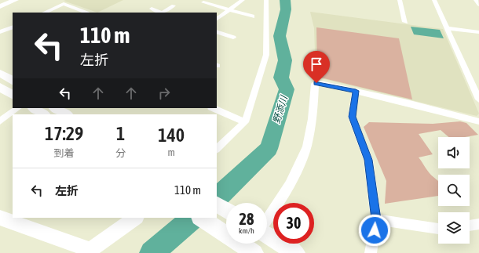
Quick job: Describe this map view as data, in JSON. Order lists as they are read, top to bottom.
{
  "water": ["野添川"],
  "page": {
    "turn": ["110 m", "左折"],
    "eta": [
      "17:29",
      "到着",
      "1",
      "分",
      "140",
      "m"
    ],
    "list": [
      {
        "name": "左折",
        "value": "110 m"
      }
    ],
    "speed": "28 km/h",
    "limit": "30"
  }
}
